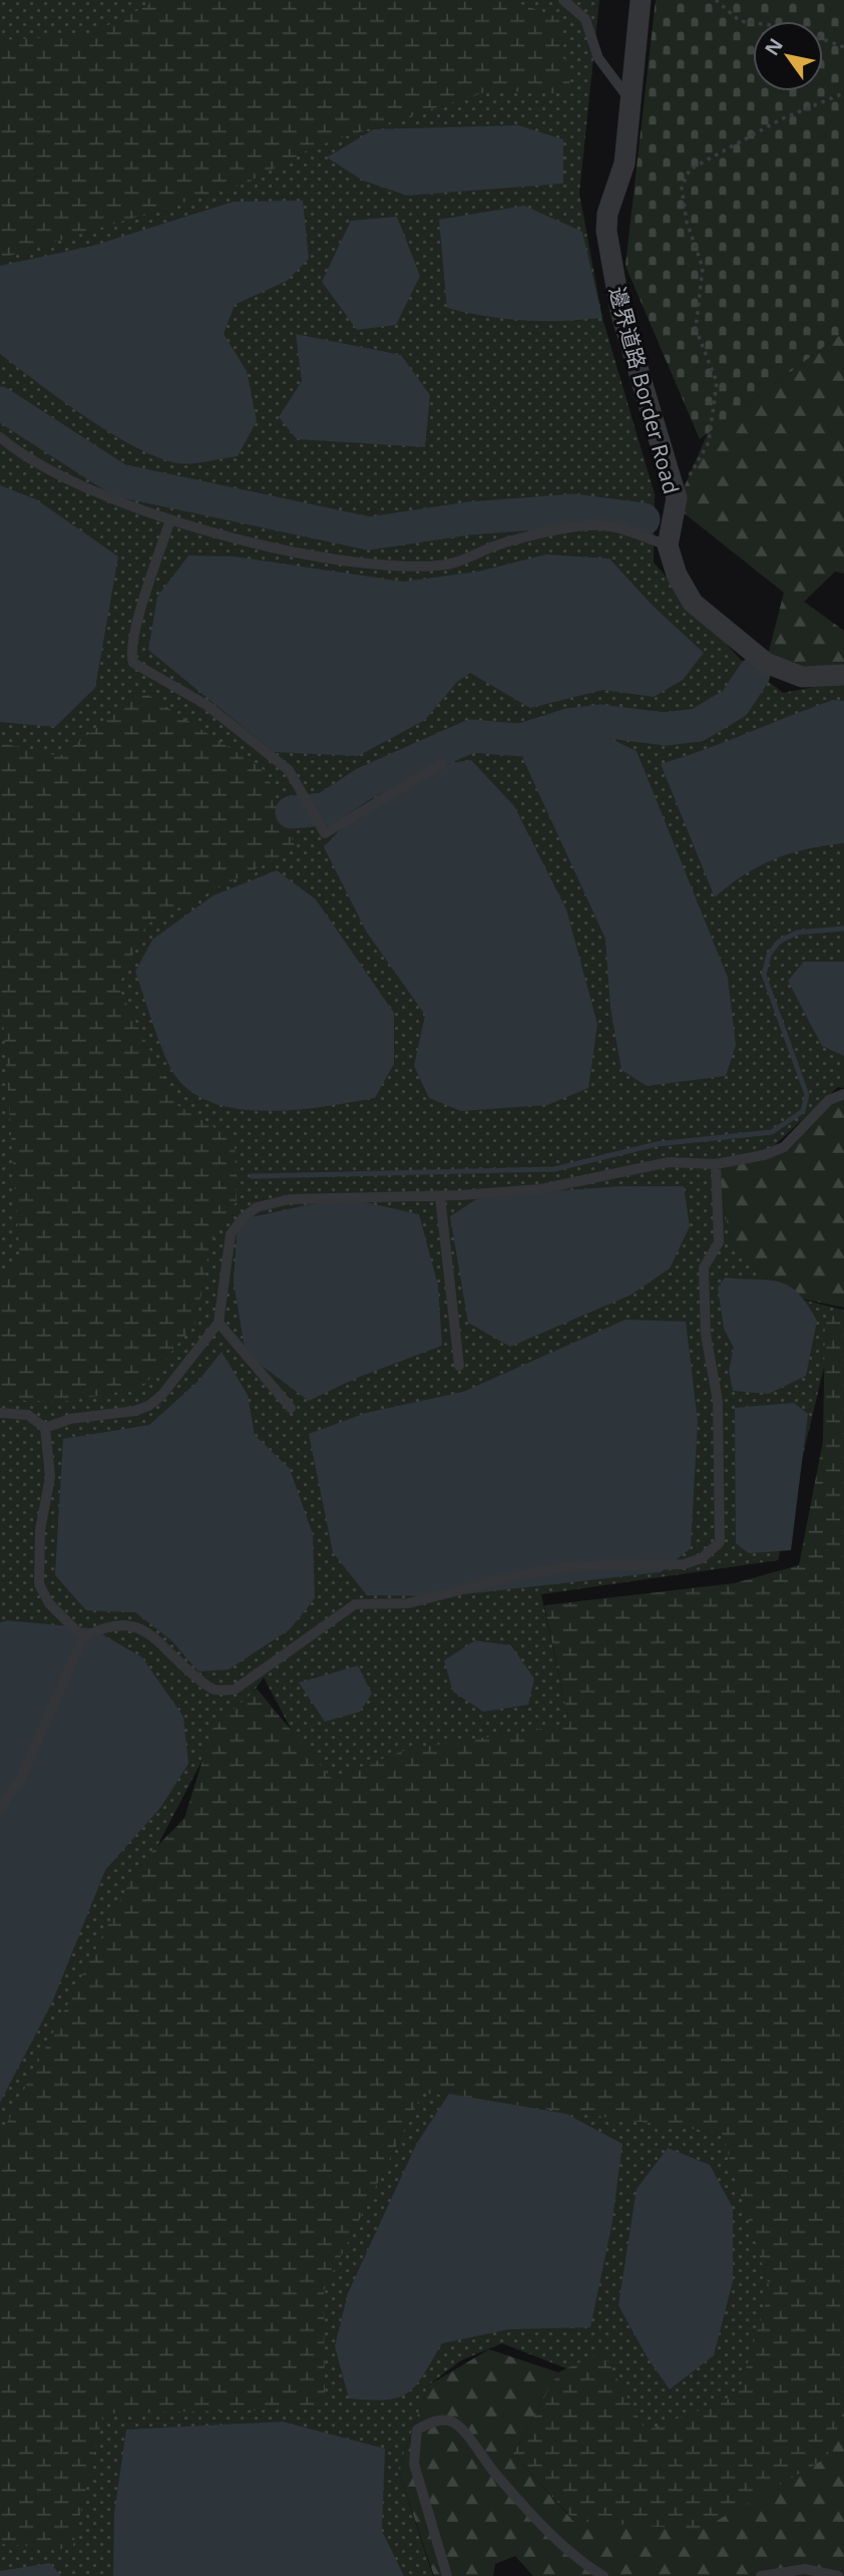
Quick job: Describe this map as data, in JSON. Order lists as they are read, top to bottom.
{
  "streets": {
    "street": ["邊界道路 Border Road"]
  },
  "north": "top left"
}
